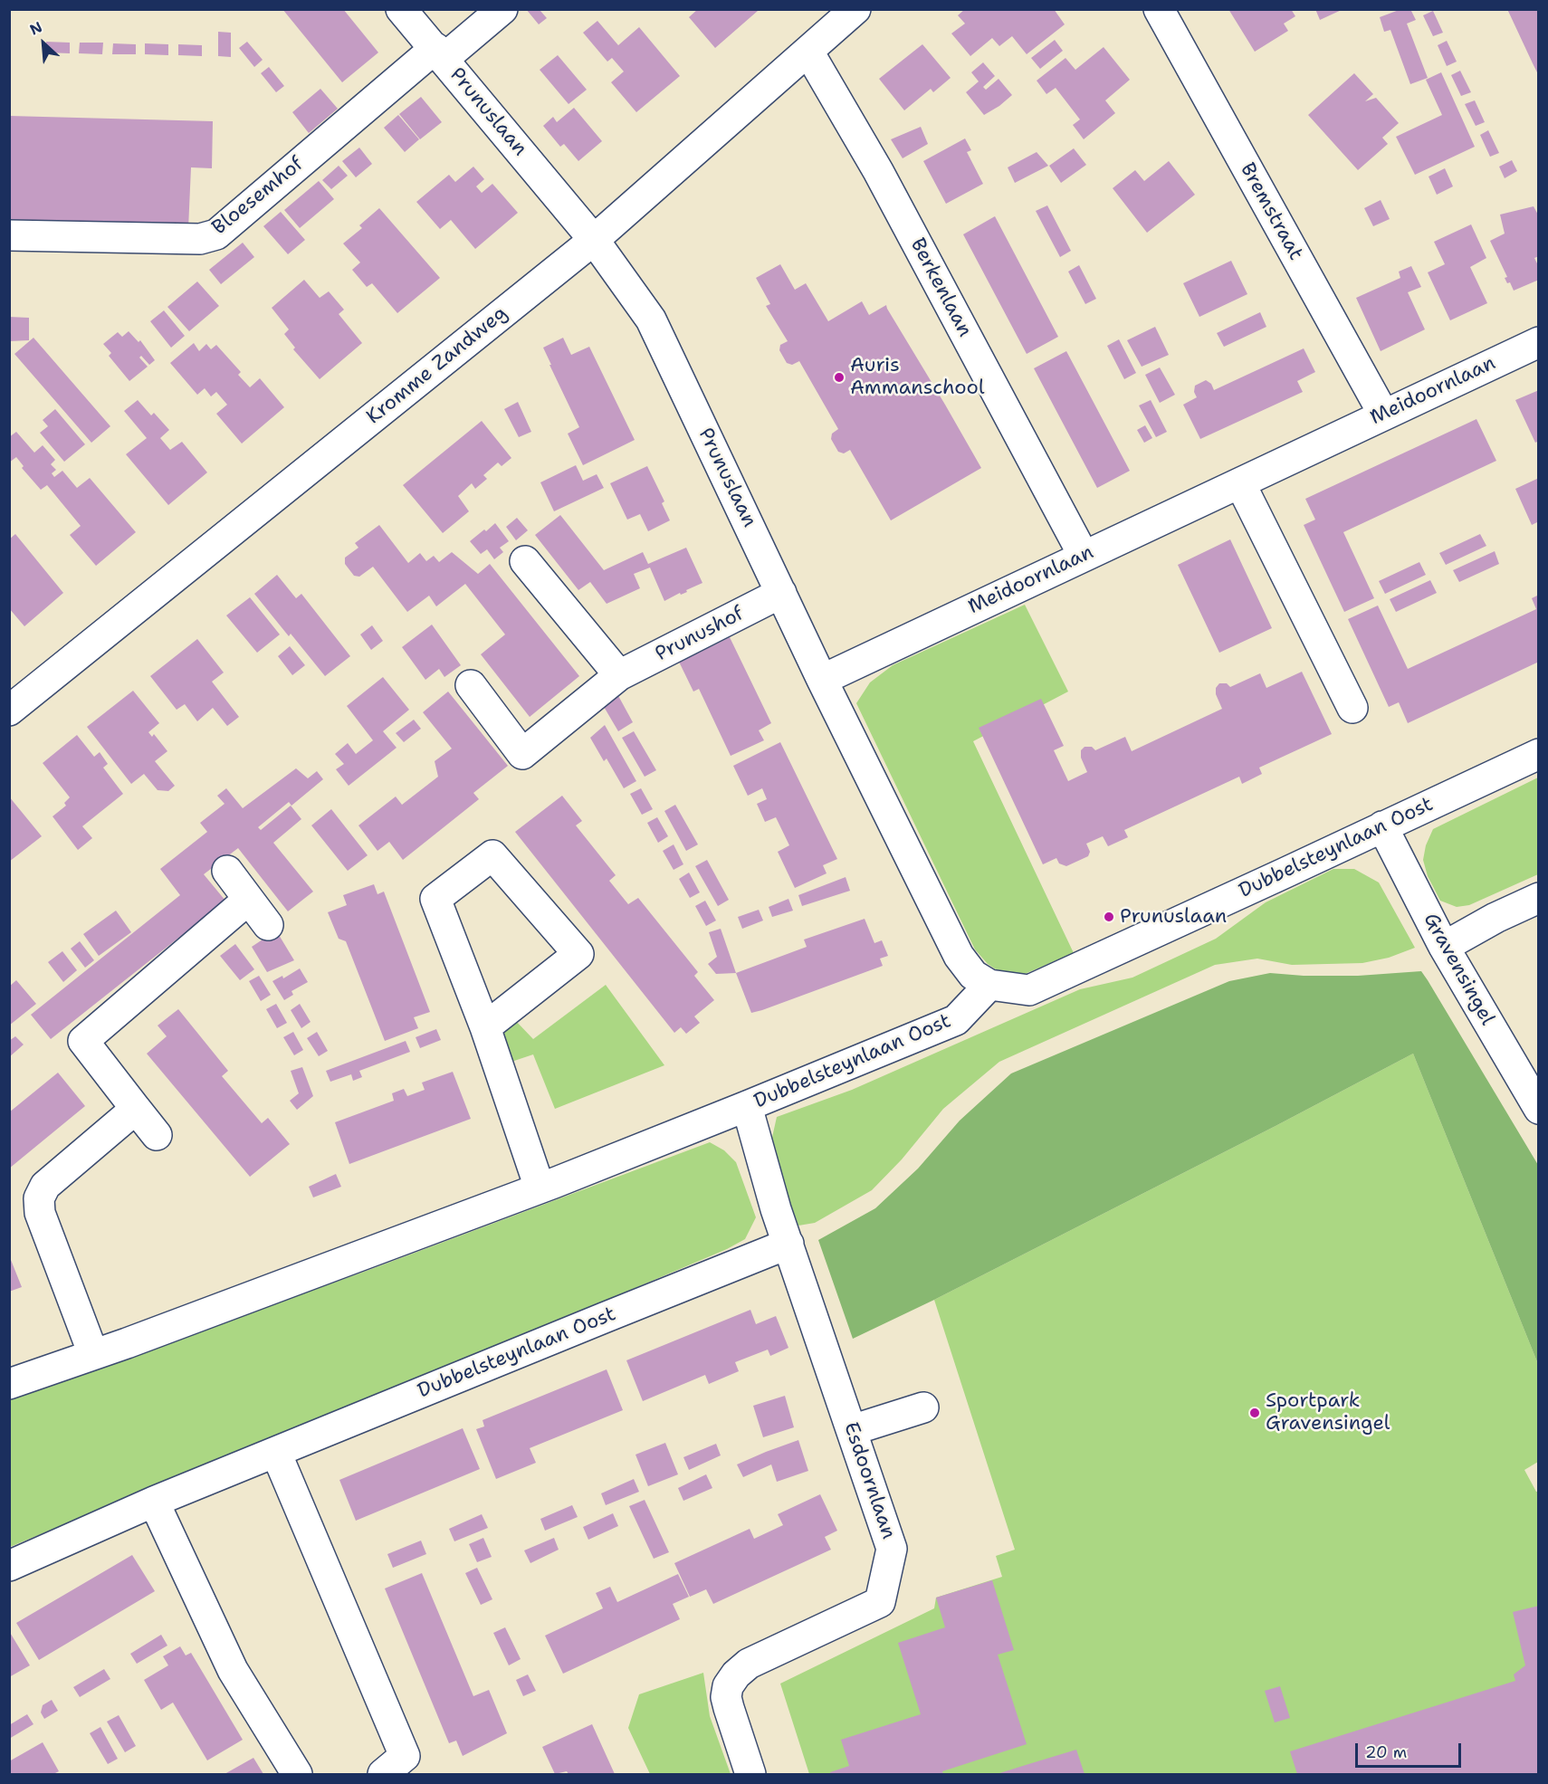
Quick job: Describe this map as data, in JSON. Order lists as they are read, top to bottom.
{
  "streets": {
    "street": [
      "Prunuslaan",
      "Bloesemhof",
      "Bremstraat",
      "Berkenlaan",
      "Kromme Zandweg",
      "Meidoornlaan",
      "Prunushof",
      "Dubbelsteynlaan Oost",
      "Gravensingel",
      "Esdoornlaan"
    ]
  },
  "crossings": [
    ["Prunuslaan", "Bloesemhof"],
    ["Prunuslaan", "Kromme Zandweg"],
    ["Prunuslaan", "Meidoornlaan"],
    ["Prunuslaan", "Prunushof"],
    ["Prunuslaan", "Dubbelsteynlaan Oost"],
    ["Bremstraat", "Meidoornlaan"],
    ["Berkenlaan", "Kromme Zandweg"],
    ["Berkenlaan", "Meidoornlaan"],
    ["Dubbelsteynlaan Oost", "Gravensingel"],
    ["Dubbelsteynlaan Oost", "Esdoornlaan"]
  ],
  "places": ["Auris Ammanschool", "Prunuslaan", "Sportpark Gravensingel"],
  "scale_bar": "20 m",
  "north": "top left"
}
